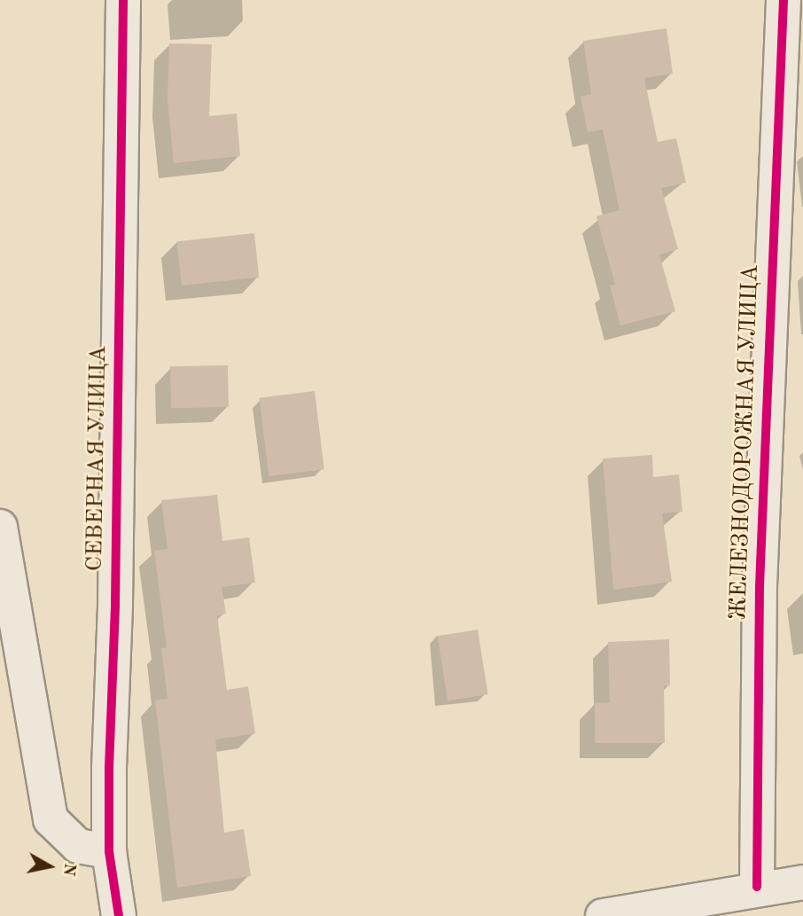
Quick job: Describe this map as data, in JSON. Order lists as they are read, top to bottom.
{
  "streets": {
    "street": ["ЖЕЛЕЗНОДОРОЖНАЯ УЛИЦА", "СЕВЕРНАЯ УЛИЦА"]
  },
  "north": "right"
}
